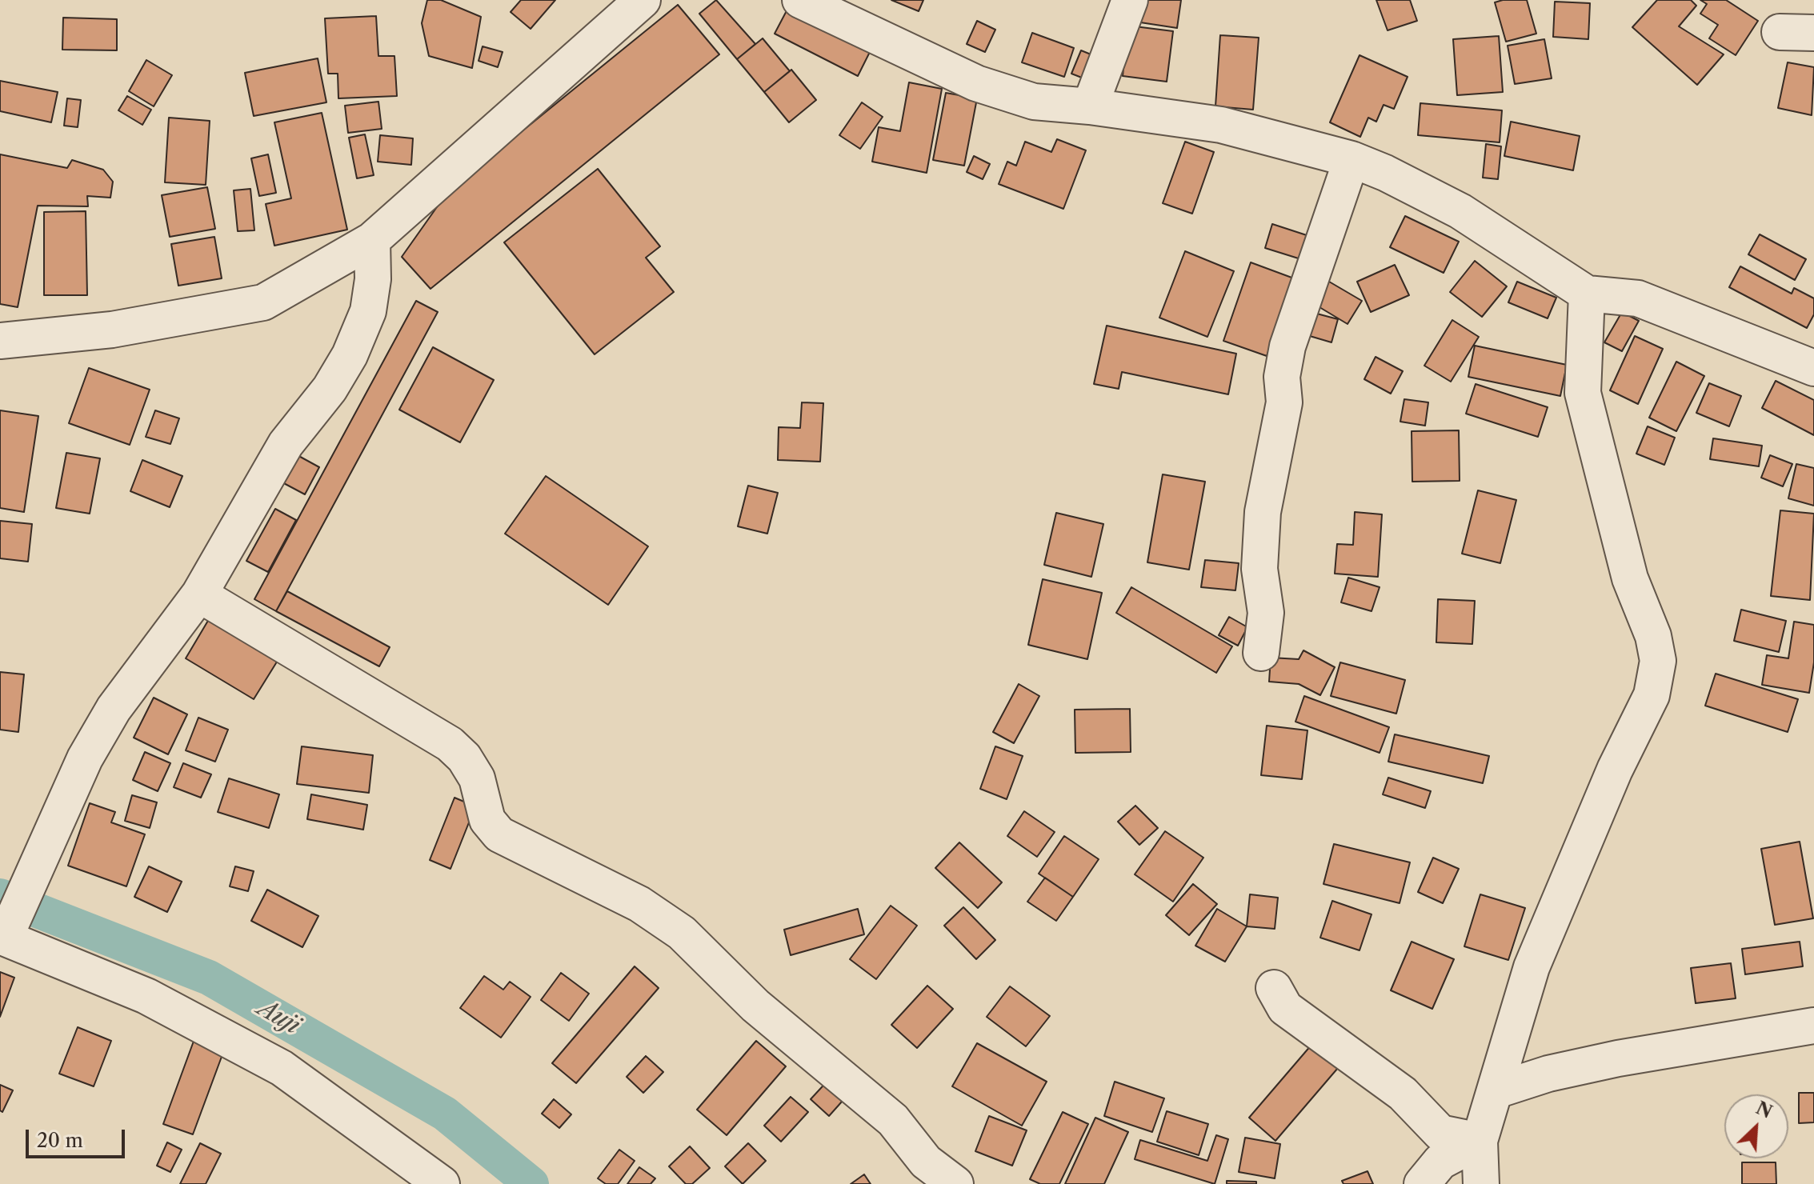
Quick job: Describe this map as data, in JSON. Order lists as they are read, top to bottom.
{
  "water": ["Auji"],
  "scale_bar": "20 m",
  "north": "top right"
}
